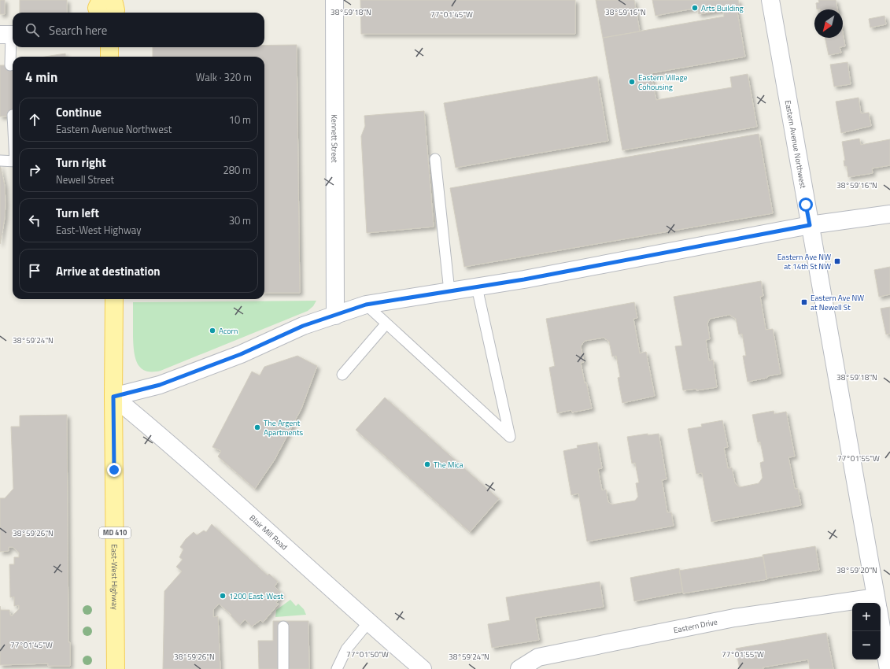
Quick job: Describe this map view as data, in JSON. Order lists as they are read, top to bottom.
{
  "streets": {
    "main road": ["MD 410", "East-West Highway"],
    "street": [
      "Kennett Street",
      "Eastern Avenue Northwest",
      "Blair Mill Road",
      "Eastern Drive"
    ]
  },
  "crossings": [
    ["Blair Mill Road", "East-West Highway"]
  ],
  "places": {
    "other": [
      "Arts Building",
      "Eastern Village Cohousing",
      "Acorn",
      "The Argent Apartments",
      "The Mica",
      "1200 East-West"
    ],
    "transit": ["Eastern Ave NW at 14th St NW", "Eastern Ave NW at Newell St"]
  },
  "north": "bottom left",
  "page": {
    "search": "Search here",
    "heading": ["4 min", "Walk · 320 m"],
    "list": [
      ["Continue", "Eastern Avenue Northwest", "10 m"],
      ["Turn right", "Newell Street", "280 m"],
      ["Turn left", "East-West Highway", "30 m"],
      "Arrive at destination"
    ],
    "map_buttons": ["+", "−"]
  },
  "coordinates": [
    "38°59'16\"N",
    "38°59'18\"N",
    "77°01'45\"W",
    "38°59'24\"N",
    "77°01'55\"W",
    "38°59'26\"N",
    "38°59'20\"N",
    "77°01'50\"W"
  ]
}
